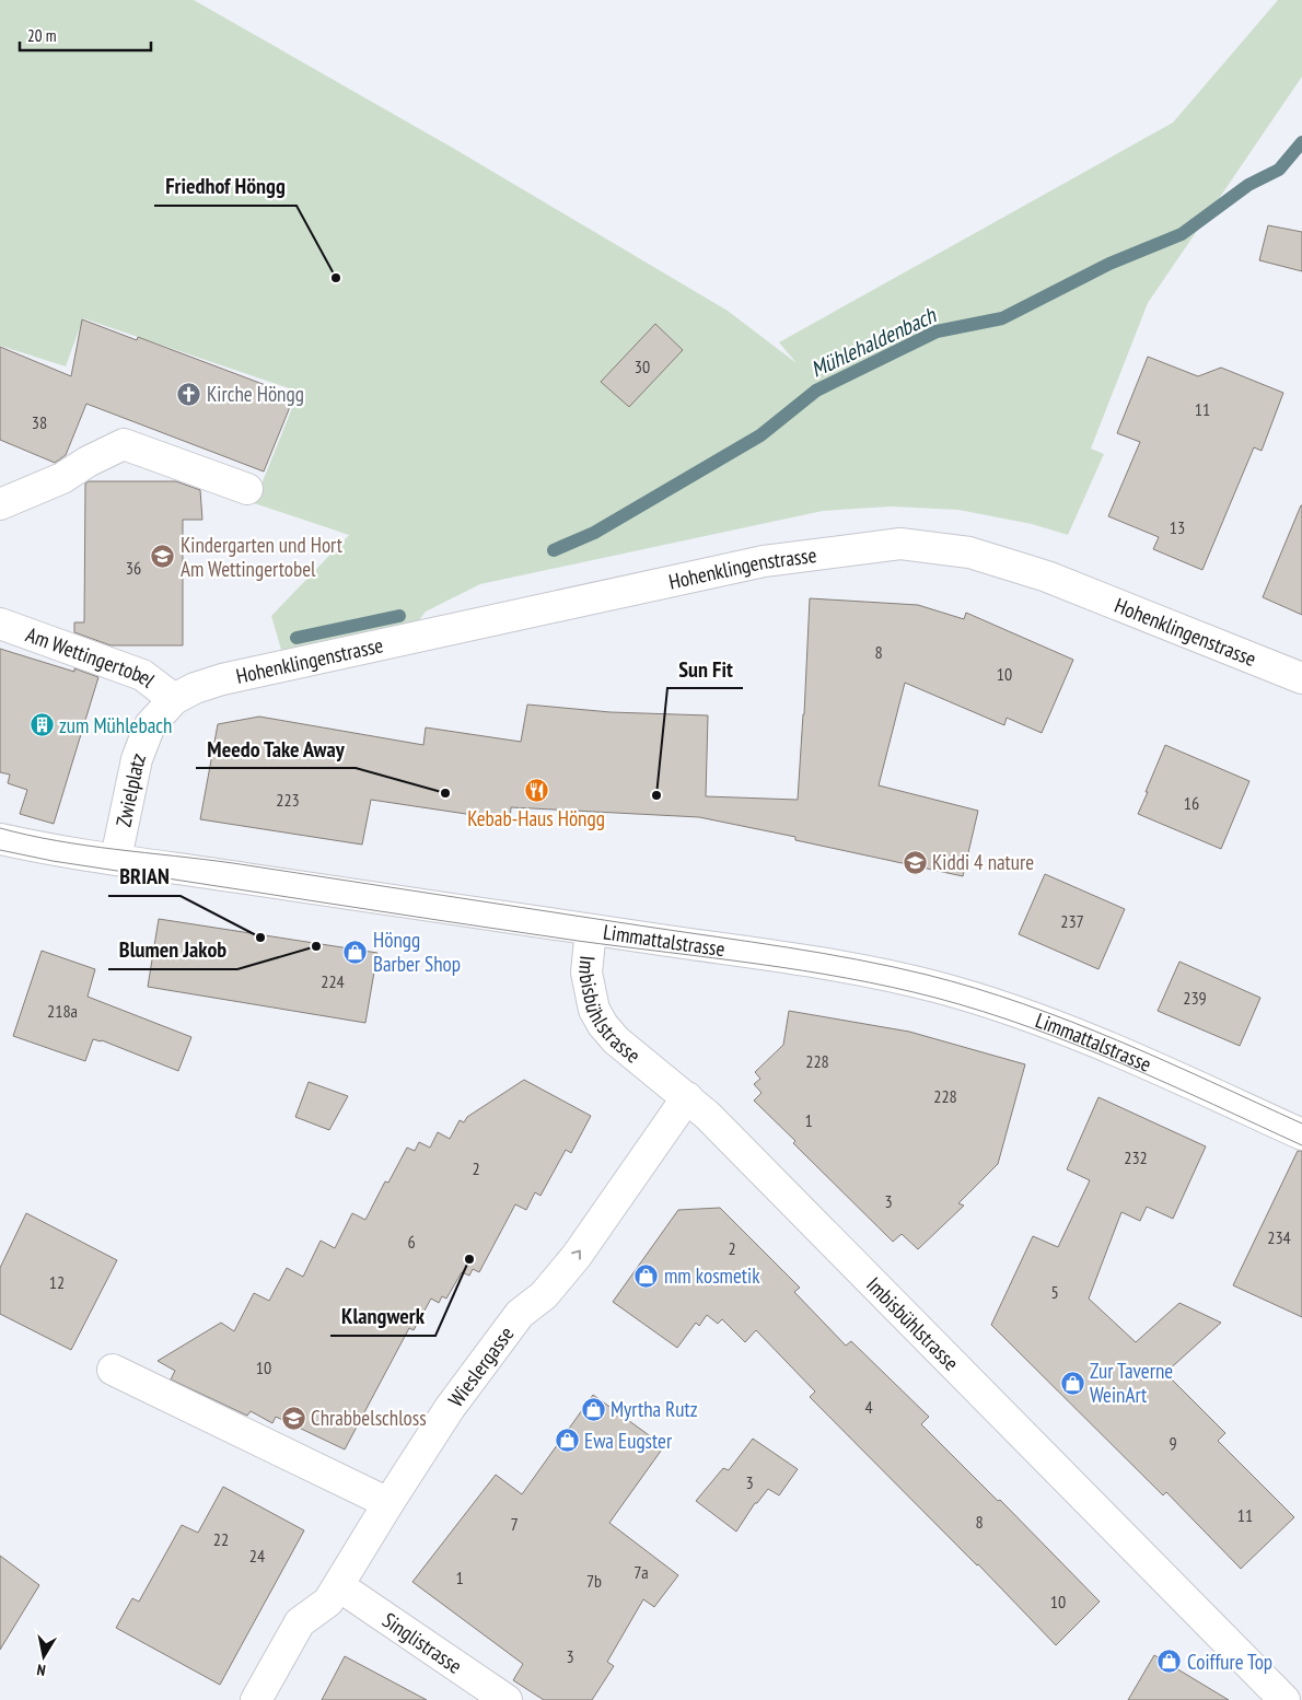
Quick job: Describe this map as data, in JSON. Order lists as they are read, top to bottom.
{
  "streets": {
    "street": [
      "Hohenklingenstrasse",
      "Am Wettingertobel",
      "Zwielplatz",
      "Limmattalstrasse",
      "Imbisbühlstrasse",
      "Wieslergasse",
      "Singlistrasse"
    ]
  },
  "crossings": [
    ["Hohenklingenstrasse", "Am Wettingertobel"],
    ["Hohenklingenstrasse", "Zwielplatz"],
    ["Am Wettingertobel", "Zwielplatz"],
    ["Zwielplatz", "Limmattalstrasse"],
    ["Limmattalstrasse", "Imbisbühlstrasse"],
    ["Imbisbühlstrasse", "Wieslergasse"],
    ["Wieslergasse", "Singlistrasse"]
  ],
  "one_way": ["Wieslergasse"],
  "water": ["Mühlehaldenbach"],
  "places": {
    "other": [
      "Friedhof Höngg",
      "Meedo Take Away",
      "Sun Fit",
      "BRIAN",
      "Blumen Jakob",
      "Klangwerk"
    ],
    "church": ["Kirche Höngg"],
    "school or university": ["Kindergarten und Hort Am Wettingertobel", "Kiddi 4 nature", "Chrabbelschloss"],
    "building": ["zum Mühlebach"],
    "restaurant": ["Kebab-Haus Höngg"],
    "shop": [
      "Höngg Barber Shop",
      "mm kosmetik",
      "Zur Taverne WeinArt",
      "Myrtha Rutz",
      "Ewa Eugster",
      "Coiffure Top"
    ]
  },
  "house_numbers": [
    "30",
    "11",
    "38",
    "13",
    "36",
    "8",
    "10",
    "223",
    "16",
    "237",
    "224",
    "239",
    "218a",
    "228",
    "228",
    "1",
    "232",
    "2",
    "3",
    "234",
    "6",
    "2",
    "12",
    "5",
    "10",
    "4",
    "9",
    "3",
    "11",
    "8",
    "7",
    "22",
    "24",
    "7a",
    "1",
    "7b",
    "10",
    "3"
  ],
  "scale_bar": "20 m",
  "north": "bottom"
}
